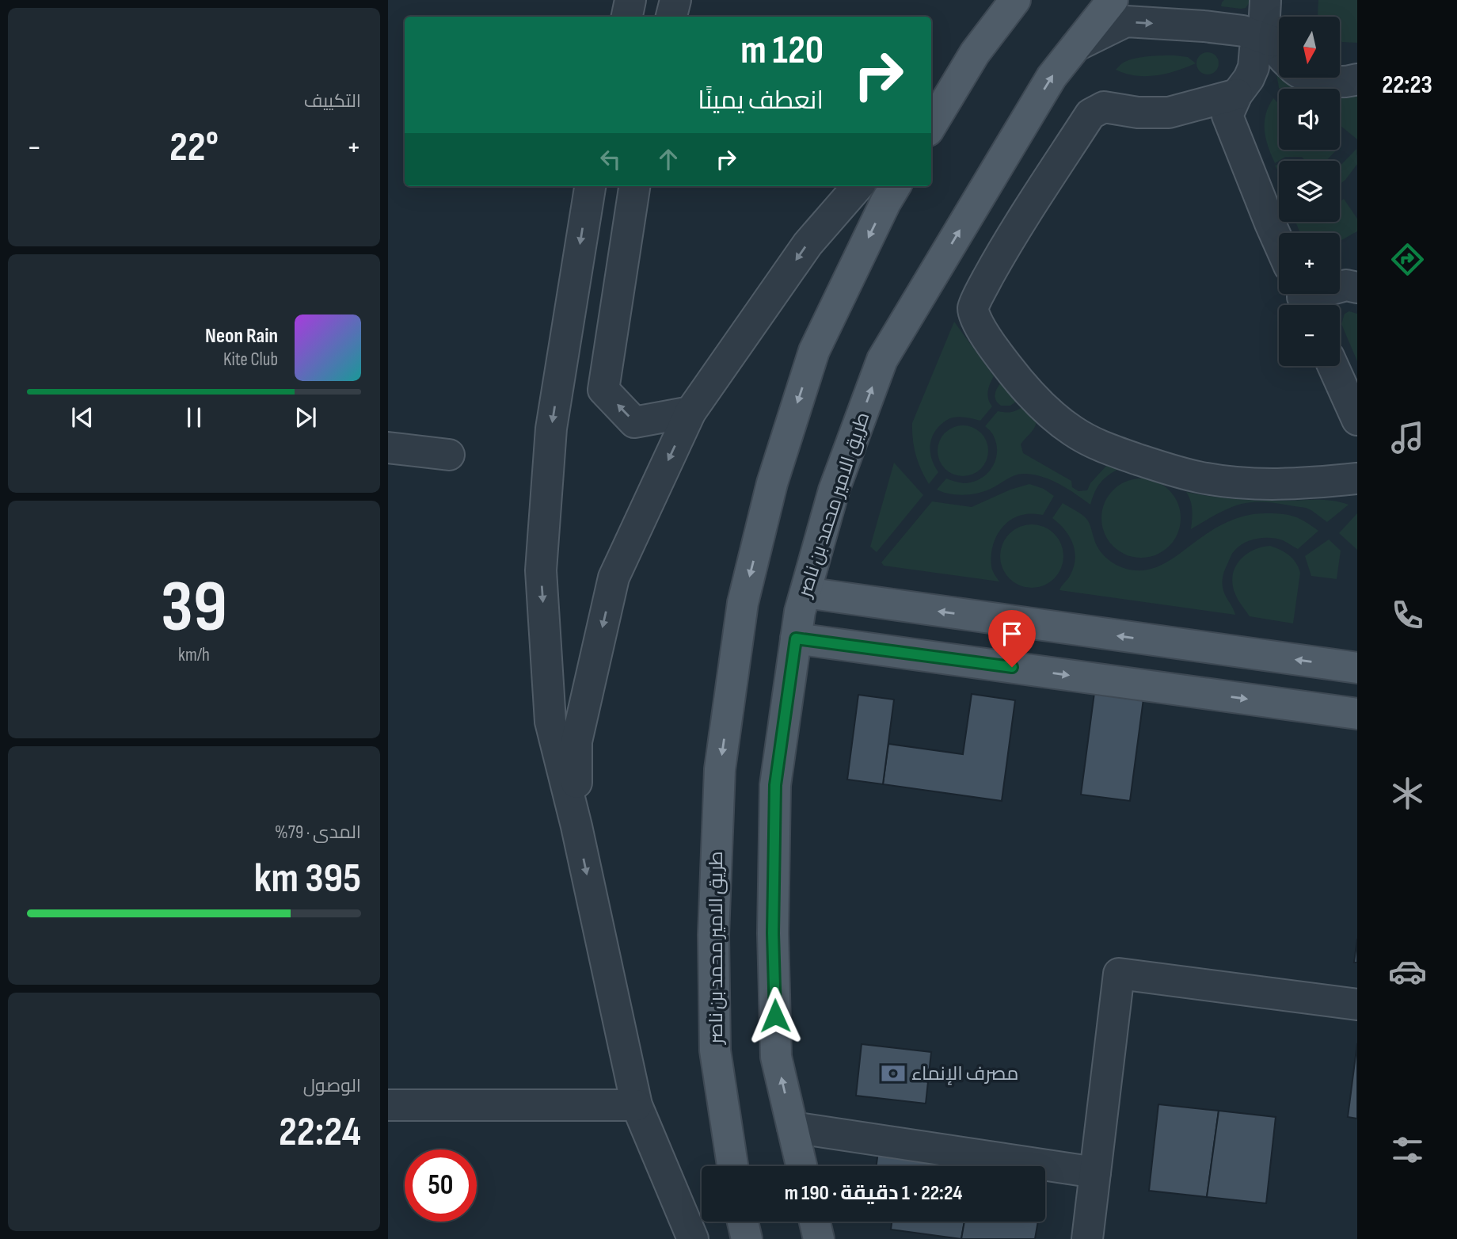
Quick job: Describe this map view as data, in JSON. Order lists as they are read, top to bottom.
{
  "streets": {
    "main road": ["طريق الامير محمد بن ناصر"]
  },
  "places": {
    "bank": ["مصرف الإنماء"]
  },
  "north": "bottom",
  "page": {
    "tabs": "22:23",
    "tile": [
      "التكييف",
      ["39", "km/h"],
      ["المدى · 79%", "395 km"],
      ["الوصول", "22:24"]
    ],
    "map_buttons": ["+", "−"],
    "turn": ["120 m", "انعطف يمينًا"],
    "heat": ["−", "22°", "+"],
    "song": ["Neon Rain", "Kite Club"],
    "limit": "50",
    "trip": "22:24 · 1 دقيقة · 190 m"
  }
}
